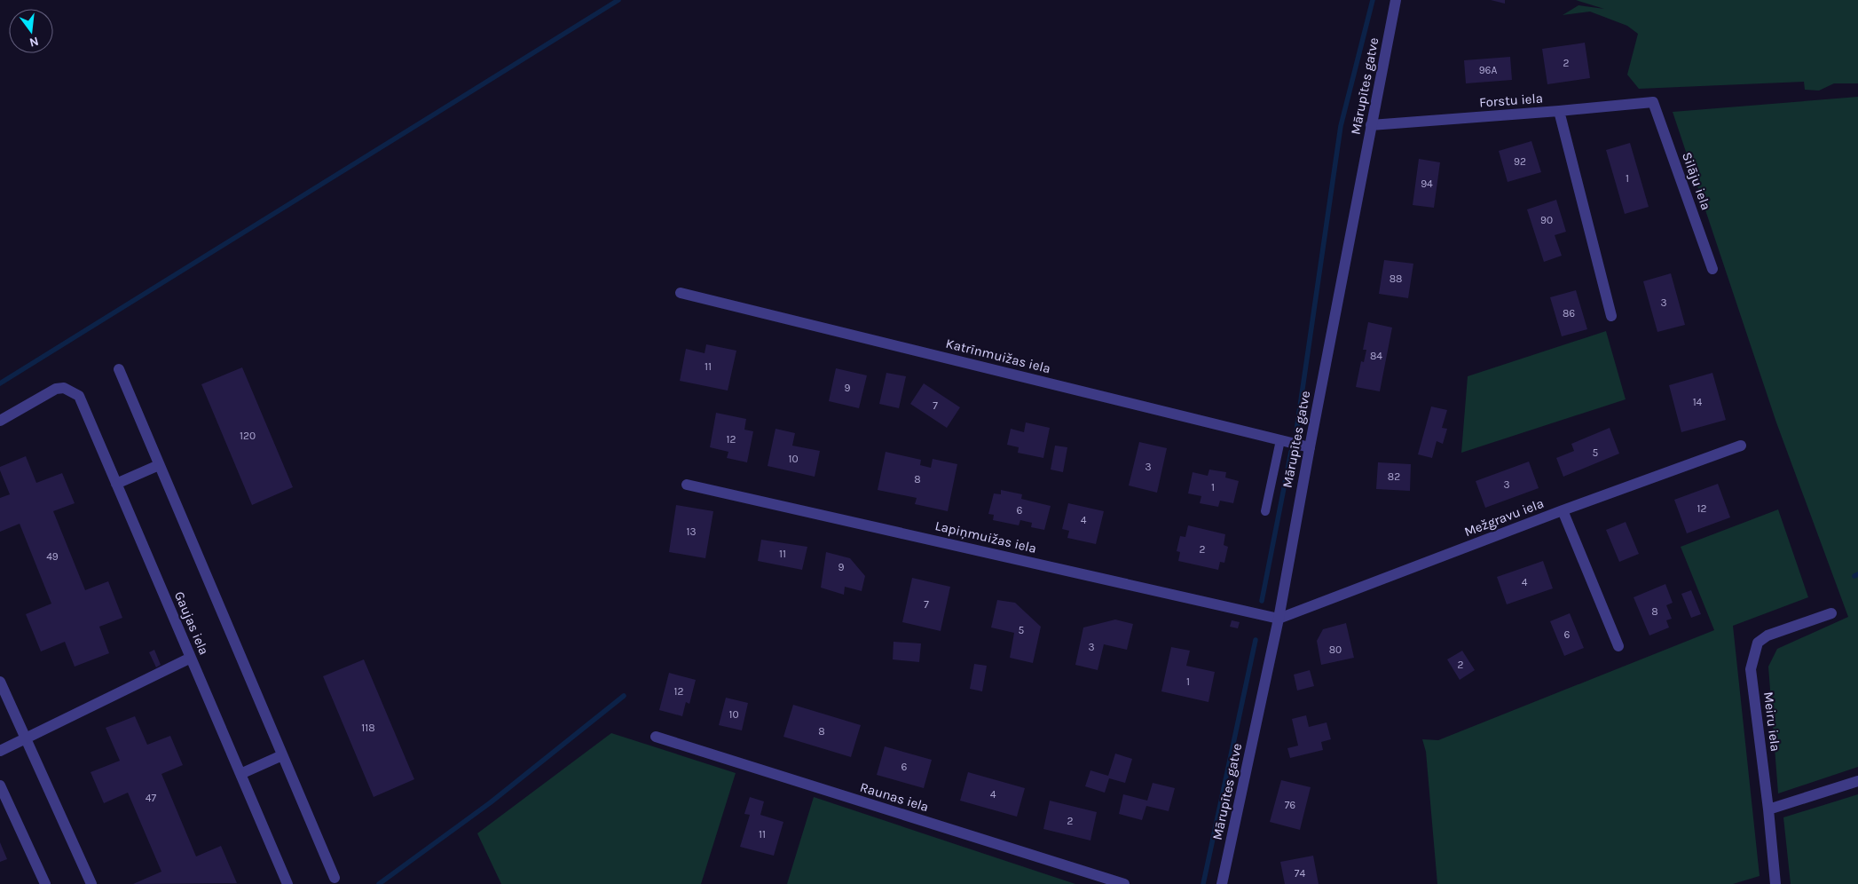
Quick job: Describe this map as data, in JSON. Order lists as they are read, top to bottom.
{
  "streets": {
    "street": [
      "Mārupītes gatve",
      "Forstu iela",
      "Silāju iela",
      "Katrīnmuižas iela",
      "Mežgravu iela",
      "Lapiņmuižas iela",
      "Gaujas iela",
      "Meiru iela",
      "Raunas iela"
    ]
  },
  "crossings": [
    ["Mārupītes gatve", "Forstu iela"],
    ["Mārupītes gatve", "Katrīnmuižas iela"],
    ["Mārupītes gatve", "Mežgravu iela"],
    ["Mārupītes gatve", "Lapiņmuižas iela"],
    ["Forstu iela", "Silāju iela"],
    ["Mežgravu iela", "Lapiņmuižas iela"]
  ],
  "house_numbers": [
    "2",
    "96A",
    "92",
    "1",
    "94",
    "90",
    "88",
    "3",
    "86",
    "84",
    "11",
    "9",
    "14",
    "7",
    "120",
    "12",
    "5",
    "10",
    "3",
    "82",
    "8",
    "3",
    "1",
    "12",
    "6",
    "4",
    "13",
    "2",
    "11",
    "49",
    "9",
    "4",
    "7",
    "8",
    "5",
    "6",
    "3",
    "80",
    "2",
    "1",
    "12",
    "10",
    "118",
    "8",
    "6",
    "4",
    "47",
    "76",
    "2",
    "11",
    "74"
  ],
  "north": "bottom"
}
